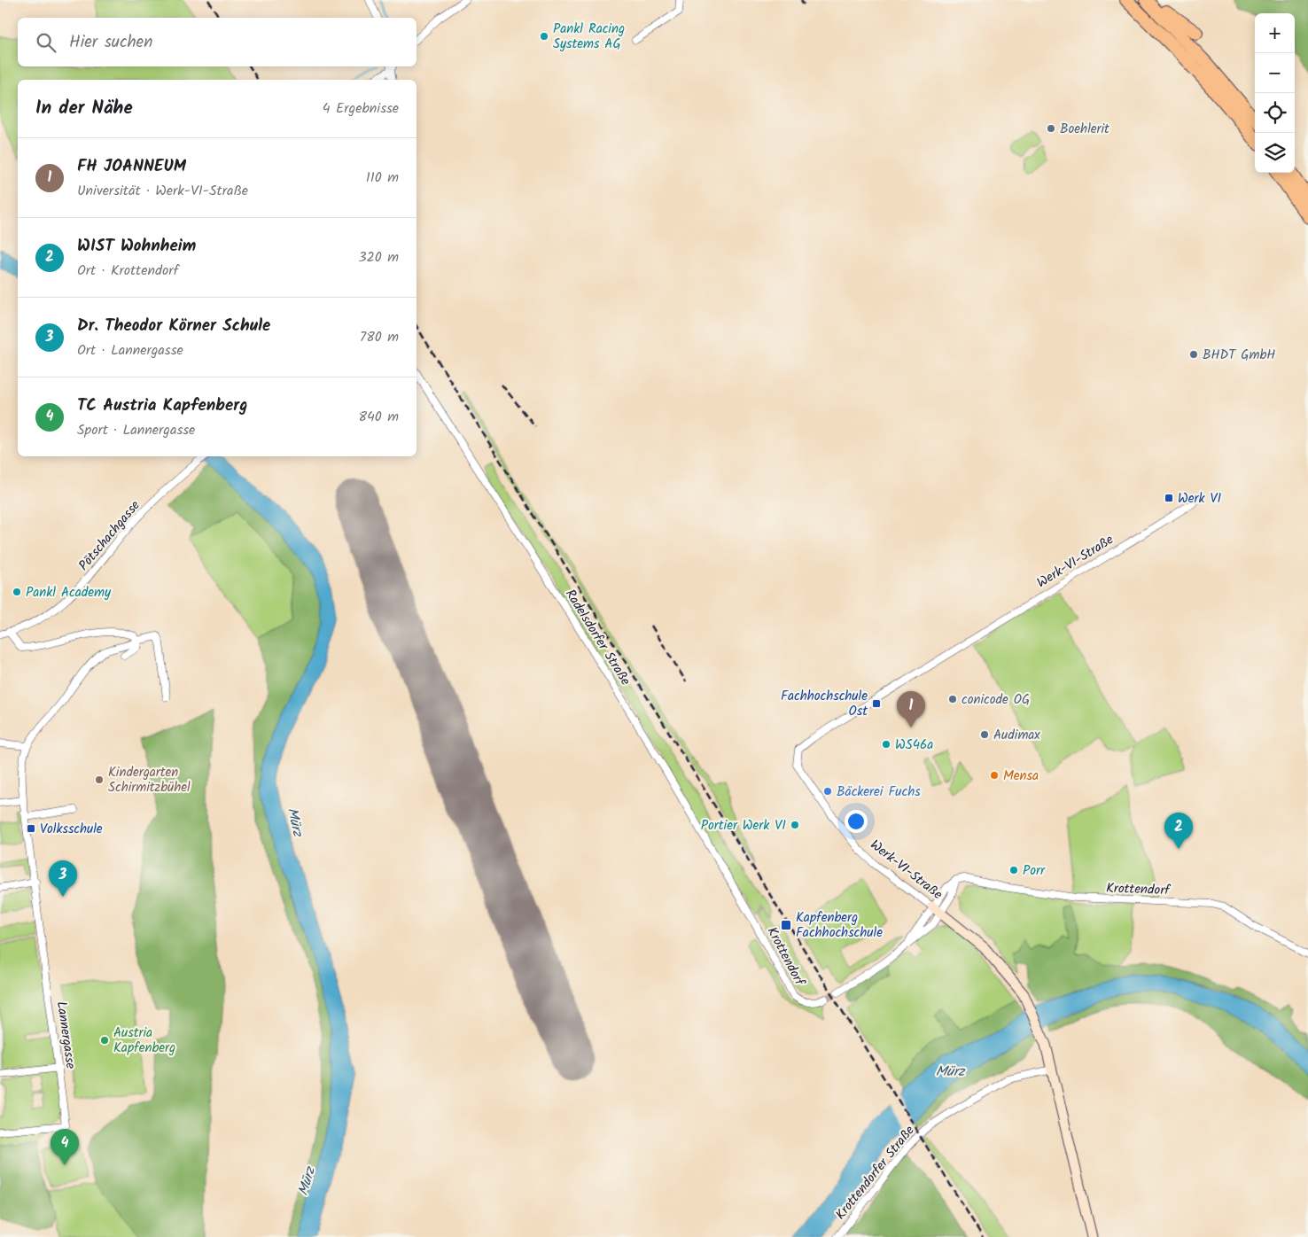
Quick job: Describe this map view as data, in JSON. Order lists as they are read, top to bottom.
{
  "streets": {
    "main road": ["Werk-VI-Straße"],
    "street": [
      "Pötschachgasse",
      "Radelsdorfer Straße",
      "Krottendorf",
      "Lannergasse",
      "Krottendorfer Straße"
    ]
  },
  "crossings": [
    ["Werk-VI-Straße", "Krottendorfer Straße"],
    ["Radelsdorfer Straße", "Krottendorf"]
  ],
  "water": ["Mürz"],
  "places": {
    "other": [
      "Pankl Racing Systems AG",
      "Boehlerit",
      "BHDT GmbH",
      "Pankl Academy",
      "conicode OG",
      "Audimax",
      "WS46a",
      "Mensa",
      "Kindergarten Schirmitzbühel",
      "Bäckerei Fuchs",
      "Portier Werk VI",
      "Porr",
      "Austria Kapfenberg"
    ],
    "transit": [
      "Werk VI",
      "Fachhochschule Ost",
      "Volksschule",
      "Kapfenberg Fachhochschule"
    ]
  },
  "page": {
    "map_buttons": ["+", "−"],
    "search": "Hier suchen",
    "heading": ["In der Nähe", "4 Ergebnisse"],
    "list": [
      {
        "mark": "1",
        "name": "FH JOANNEUM",
        "note": "Universität · Werk-VI-Straße",
        "value": "110 m"
      },
      {
        "mark": "2",
        "name": "WIST Wohnheim",
        "note": "Ort · Krottendorf",
        "value": "320 m"
      },
      {
        "mark": "3",
        "name": "Dr. Theodor Körner Schule",
        "note": "Ort · Lannergasse",
        "value": "780 m"
      },
      {
        "mark": "4",
        "name": "TC Austria Kapfenberg",
        "note": "Sport · Lannergasse",
        "value": "840 m"
      }
    ],
    "pins": [
      "1",
      "2",
      "3",
      "4"
    ]
  }
}
